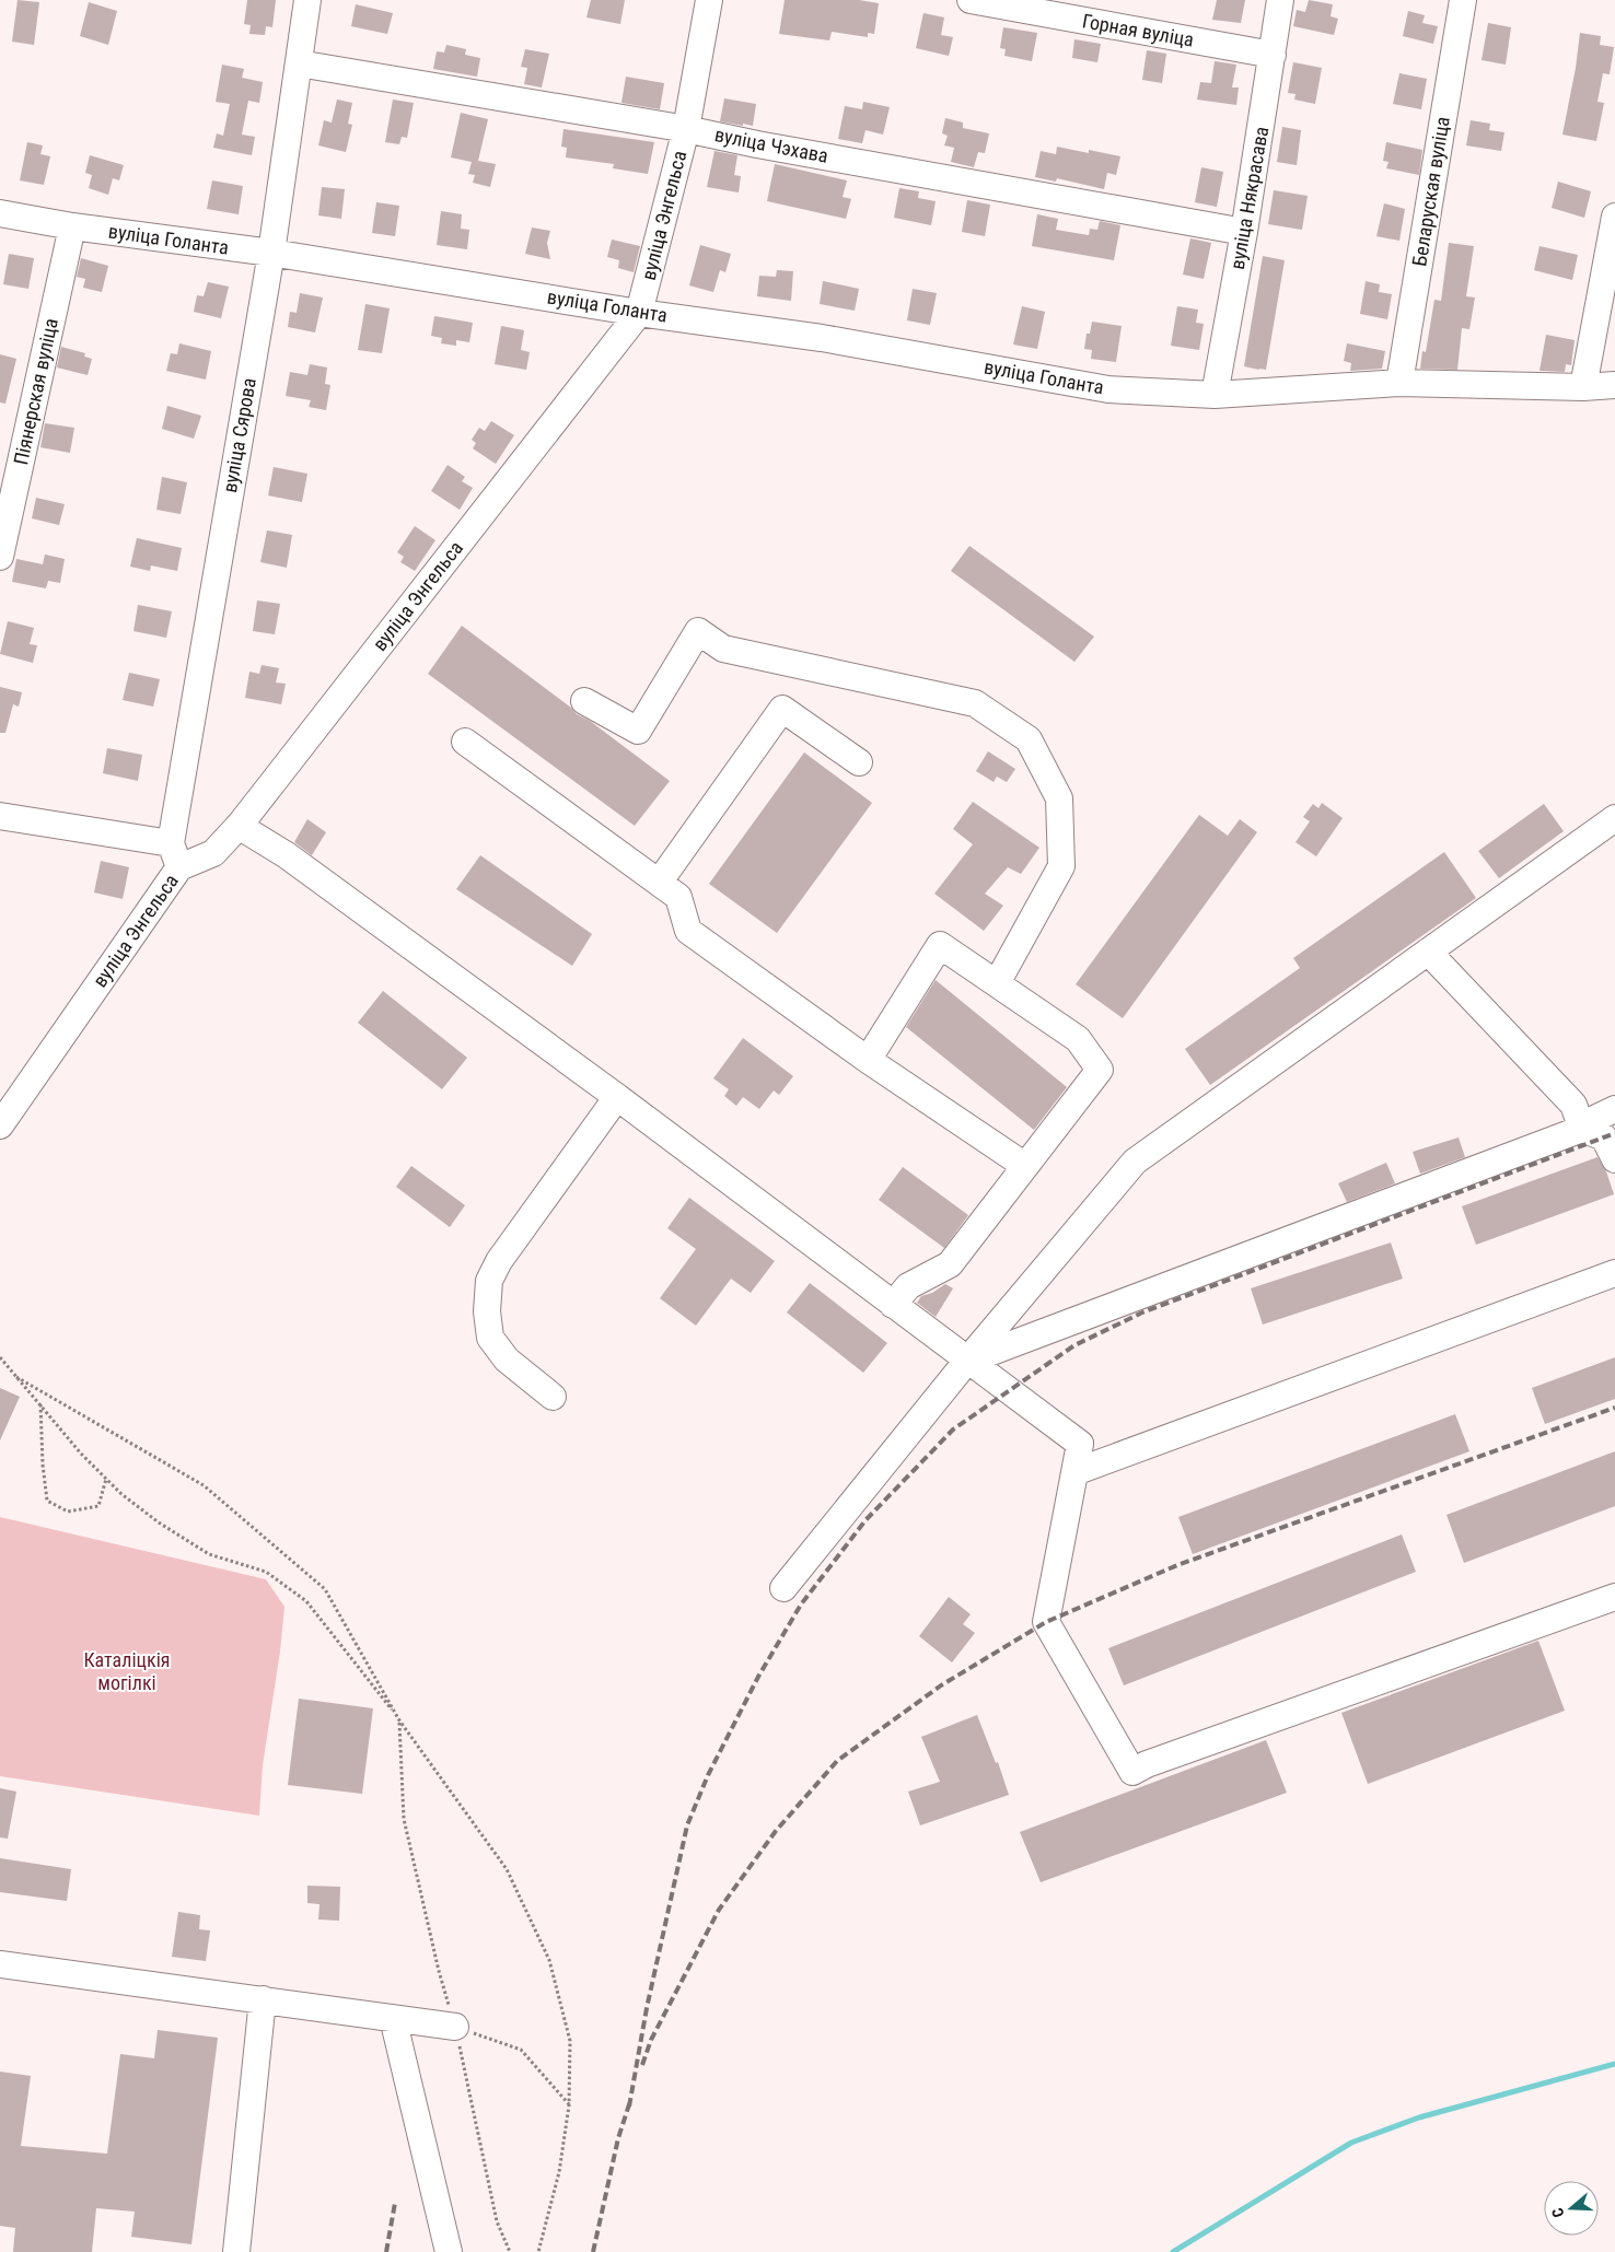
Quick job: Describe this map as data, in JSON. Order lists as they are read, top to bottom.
{
  "streets": {
    "street": [
      "Горная вуліца",
      "вуліца Чэхава",
      "Беларуская вуліца",
      "вуліца Някрасава",
      "вуліца Энгельса",
      "вуліца Голанта",
      "Піянерская вуліца",
      "вуліца Сярова"
    ]
  },
  "crossings": [
    ["Горная вуліца", "вуліца Някрасава"],
    ["вуліца Чэхава", "вуліца Някрасава"],
    ["вуліца Чэхава", "вуліца Энгельса"],
    ["вуліца Чэхава", "вуліца Сярова"],
    ["Беларуская вуліца", "вуліца Голанта"],
    ["вуліца Някрасава", "вуліца Голанта"],
    ["вуліца Энгельса", "вуліца Голанта"],
    ["вуліца Энгельса", "вуліца Сярова"],
    ["вуліца Голанта", "Піянерская вуліца"],
    ["вуліца Голанта", "вуліца Сярова"]
  ],
  "parks": ["Каталіцкія могілкі"],
  "north": "left"
}
